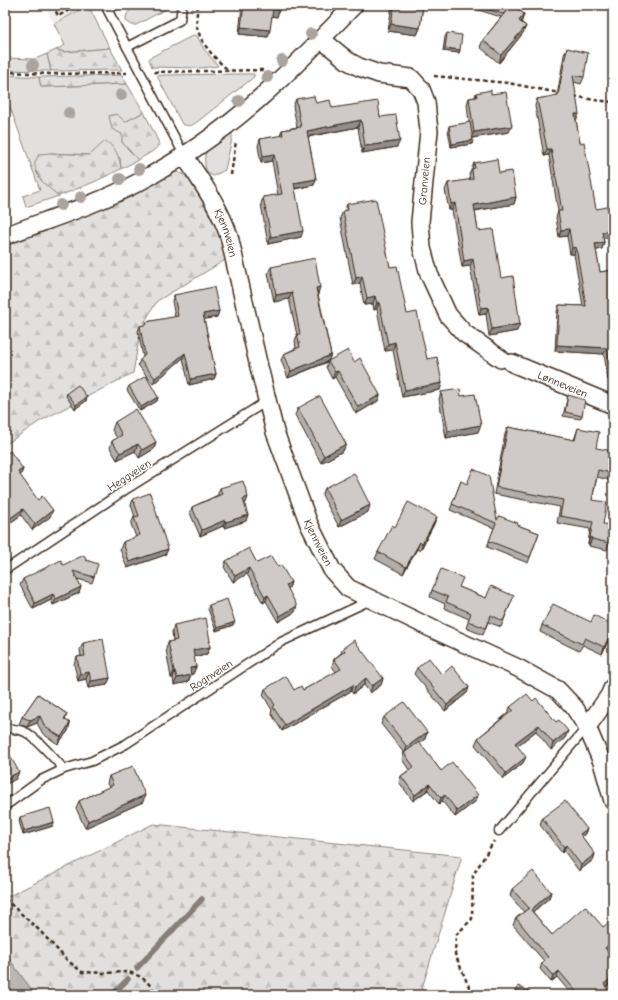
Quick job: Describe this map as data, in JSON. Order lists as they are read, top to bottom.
{
  "streets": {
    "street": ["Granveien", "Kjennveien", "Lønneveien"],
    "lane": ["Heggveien", "Rognveien"]
  },
  "crossings": [
    ["Granveien", "Lønneveien"],
    ["Kjennveien", "Heggveien"],
    ["Kjennveien", "Rognveien"]
  ]
}
